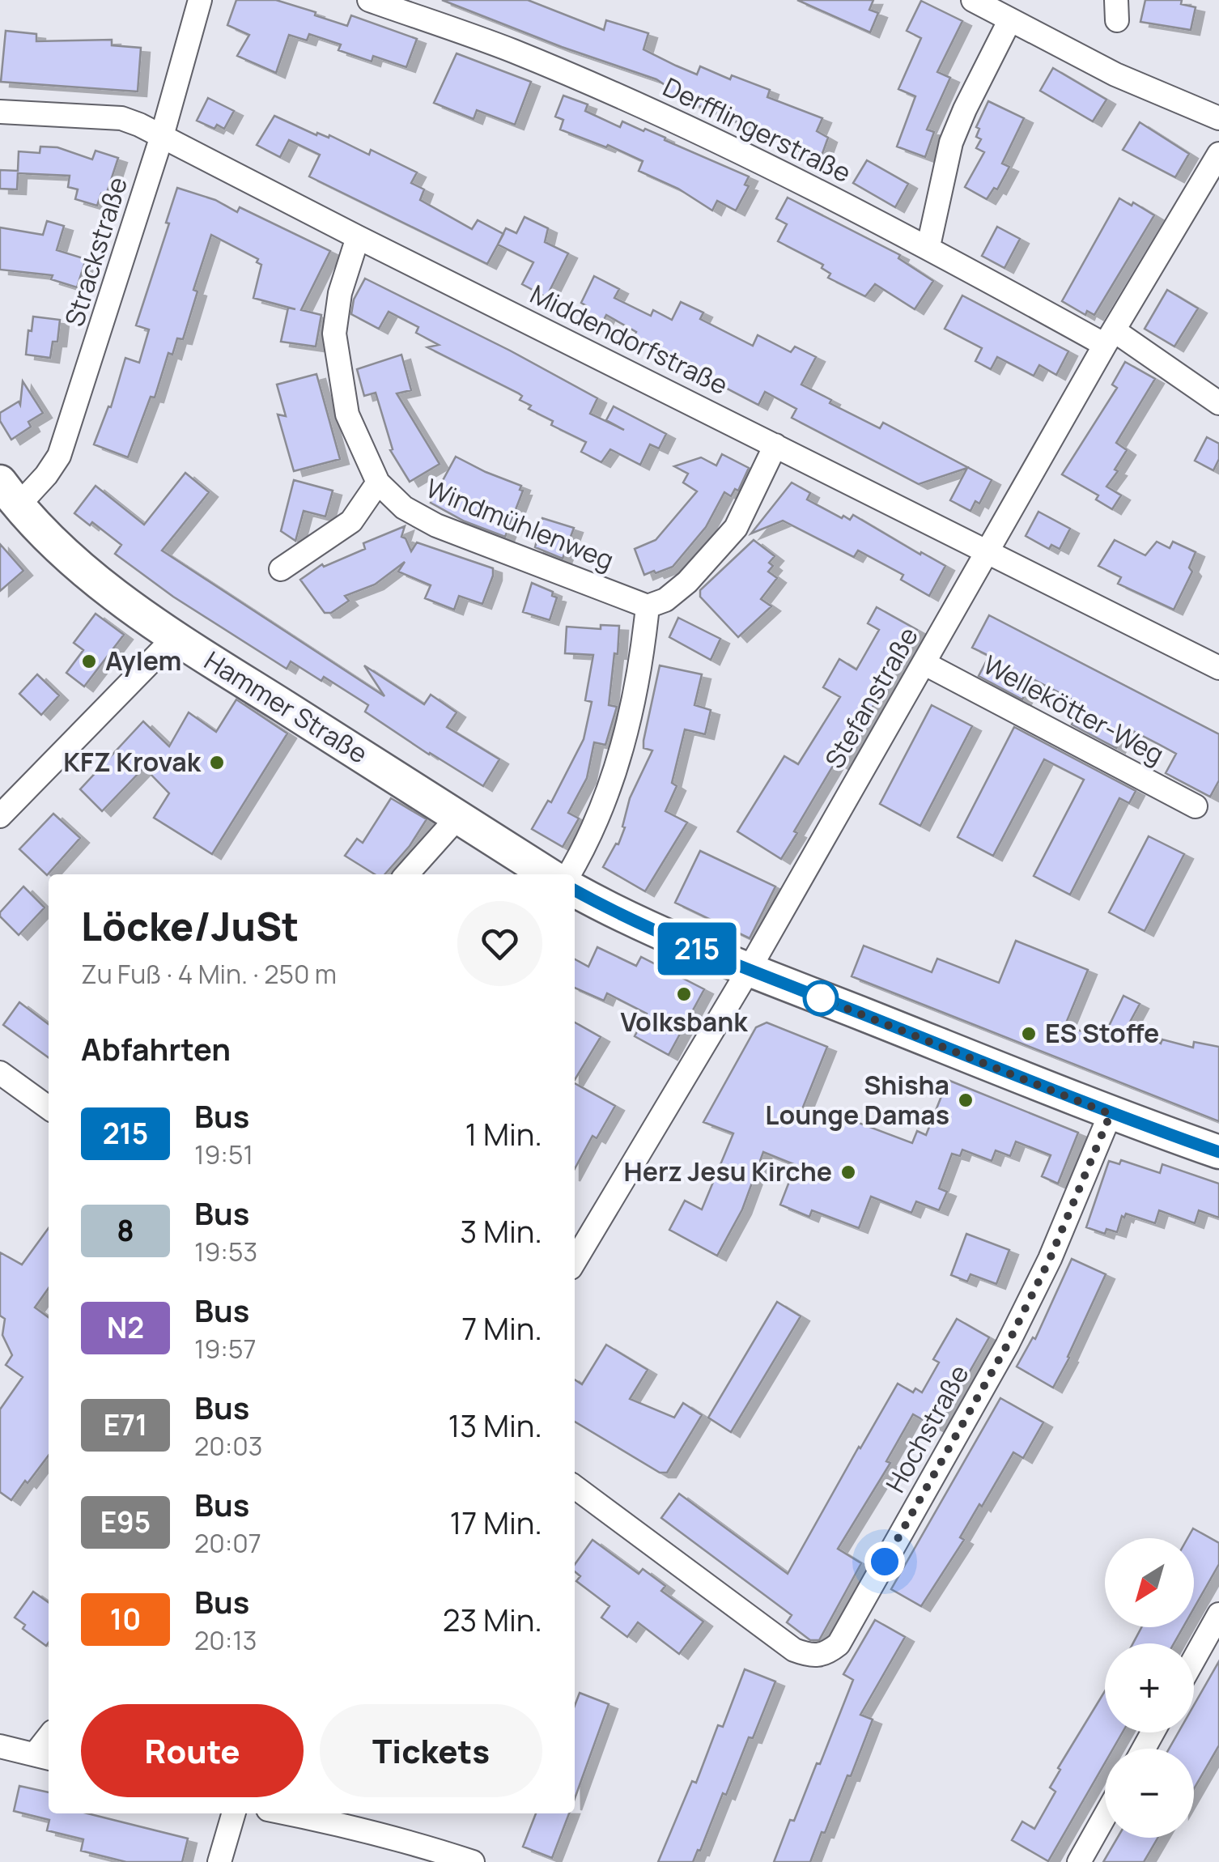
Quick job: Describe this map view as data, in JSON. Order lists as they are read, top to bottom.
{
  "streets": {
    "main road": ["Hammer Straße"],
    "street": [
      "Derfflingerstraße",
      "Strackstraße",
      "Middendorfstraße",
      "Windmühlenweg",
      "Stefanstraße",
      "Wellekötter-Weg",
      "Hochstraße"
    ]
  },
  "crossings": [
    ["Derfflingerstraße", "Stefanstraße"],
    ["Strackstraße", "Middendorfstraße"],
    ["Strackstraße", "Hammer Straße"],
    ["Middendorfstraße", "Windmühlenweg"],
    ["Middendorfstraße", "Stefanstraße"],
    ["Stefanstraße", "Wellekötter-Weg"]
  ],
  "places": [
    "Aylem",
    "KFZ Krovak",
    "Volksbank",
    "ES Stoffe",
    "Shisha Lounge Damas",
    "Herz Jesu Kirche"
  ],
  "lines": ["bus line 215"],
  "north": "bottom left",
  "page": {
    "on_map": "215",
    "heading": [
      ["Löcke/JuSt", "Zu Fuß · 4 Min. · 250 m"],
      "Abfahrten"
    ],
    "list": [
      {
        "mark": "215",
        "name": "Bus",
        "note": "19:51",
        "value": "1 Min."
      },
      {
        "mark": "8",
        "name": "Bus",
        "note": "19:53",
        "value": "3 Min."
      },
      {
        "mark": "N2",
        "name": "Bus",
        "note": "19:57",
        "value": "7 Min."
      },
      {
        "mark": "E71",
        "name": "Bus",
        "note": "20:03",
        "value": "13 Min."
      },
      {
        "mark": "E95",
        "name": "Bus",
        "note": "20:07",
        "value": "17 Min."
      },
      {
        "mark": "10",
        "name": "Bus",
        "note": "20:13",
        "value": "23 Min."
      }
    ],
    "map_buttons": ["+", "−"],
    "buttons": ["Route", "Tickets"]
  }
}
